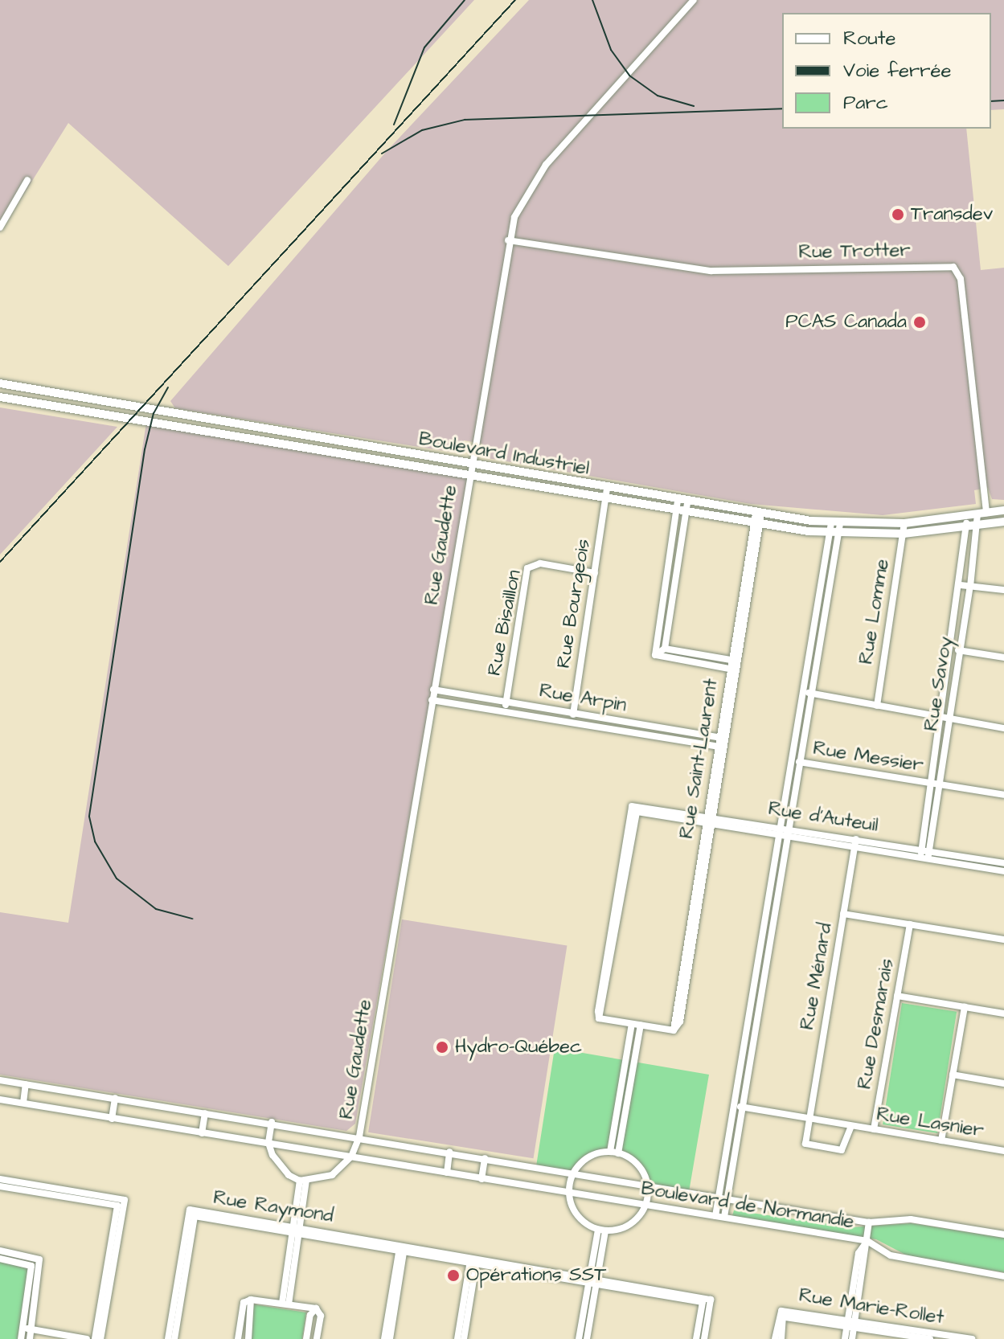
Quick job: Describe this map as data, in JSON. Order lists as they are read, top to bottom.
{
  "streets": {
    "street": [
      "Rue Trotter",
      "Boulevard Industriel",
      "Rue Gaudette",
      "Rue Bourgeois",
      "Rue Lomme",
      "Rue Bisaillon",
      "Rue Savoy",
      "Rue Arpin",
      "Rue Messier",
      "Rue Saint-Laurent",
      "Rue d'Auteuil",
      "Rue Ménard",
      "Rue Desmarais",
      "Rue Lasnier",
      "Boulevard de Normandie",
      "Rue Raymond",
      "Rue Marie-Rollet"
    ]
  },
  "crossings": [
    ["Rue Trotter", "Boulevard Industriel"],
    ["Rue Trotter", "Rue Gaudette"],
    ["Rue Trotter", "Rue Savoy"],
    ["Boulevard Industriel", "Rue Gaudette"],
    ["Boulevard Industriel", "Rue Bourgeois"],
    ["Boulevard Industriel", "Rue Lomme"],
    ["Boulevard Industriel", "Rue Savoy"],
    ["Boulevard Industriel", "Rue Saint-Laurent"],
    ["Rue Gaudette", "Rue Arpin"],
    ["Rue Gaudette", "Boulevard de Normandie"],
    ["Rue Bourgeois", "Rue Bisaillon"],
    ["Rue Bourgeois", "Rue Arpin"],
    ["Rue Bisaillon", "Rue Arpin"],
    ["Rue Savoy", "Rue Messier"],
    ["Rue Savoy", "Rue d'Auteuil"],
    ["Rue Arpin", "Rue Saint-Laurent"],
    ["Rue Saint-Laurent", "Rue d'Auteuil"],
    ["Rue d'Auteuil", "Rue Ménard"],
    ["Rue Ménard", "Rue Lasnier"],
    ["Rue Desmarais", "Rue Lasnier"]
  ],
  "places": [
    "Transdev",
    "PCAS Canada",
    "Hydro-Québec",
    "Opérations SST"
  ],
  "legend": ["Route", "Voie ferrée", "Parc"]
}
